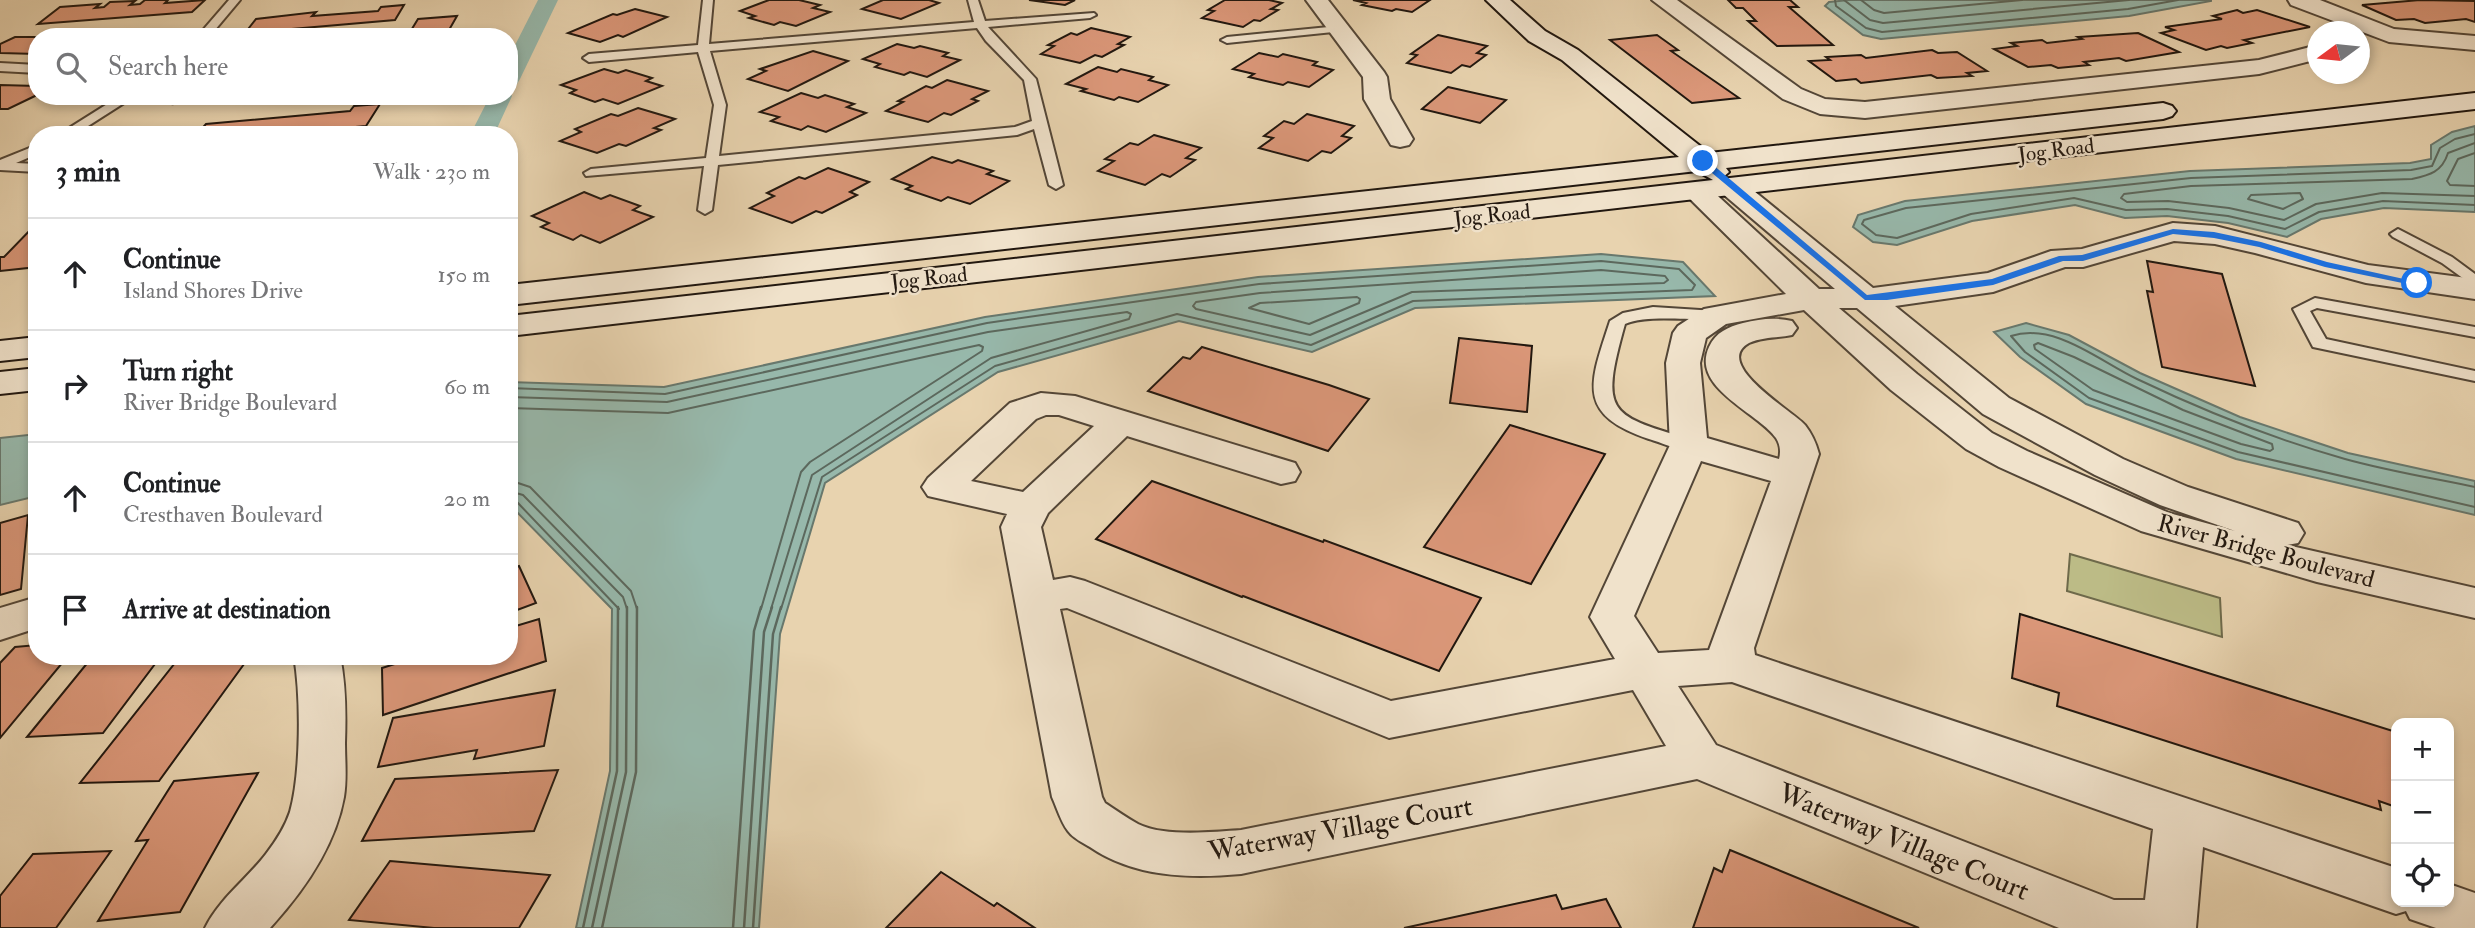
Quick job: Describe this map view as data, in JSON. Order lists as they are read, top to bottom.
{
  "streets": {
    "street": ["Jog Road", "River Bridge Boulevard", "Waterway Village Court"]
  },
  "crossings": [
    ["Jog Road", "River Bridge Boulevard"]
  ],
  "north": "left",
  "page": {
    "search": "Search here",
    "heading": ["3 min", "Walk · 230 m"],
    "list": [
      ["Continue", "Island Shores Drive", "150 m"],
      ["Turn right", "River Bridge Boulevard", "60 m"],
      ["Continue", "Cresthaven Boulevard", "20 m"],
      "Arrive at destination"
    ],
    "map_buttons": ["+", "−"]
  }
}
